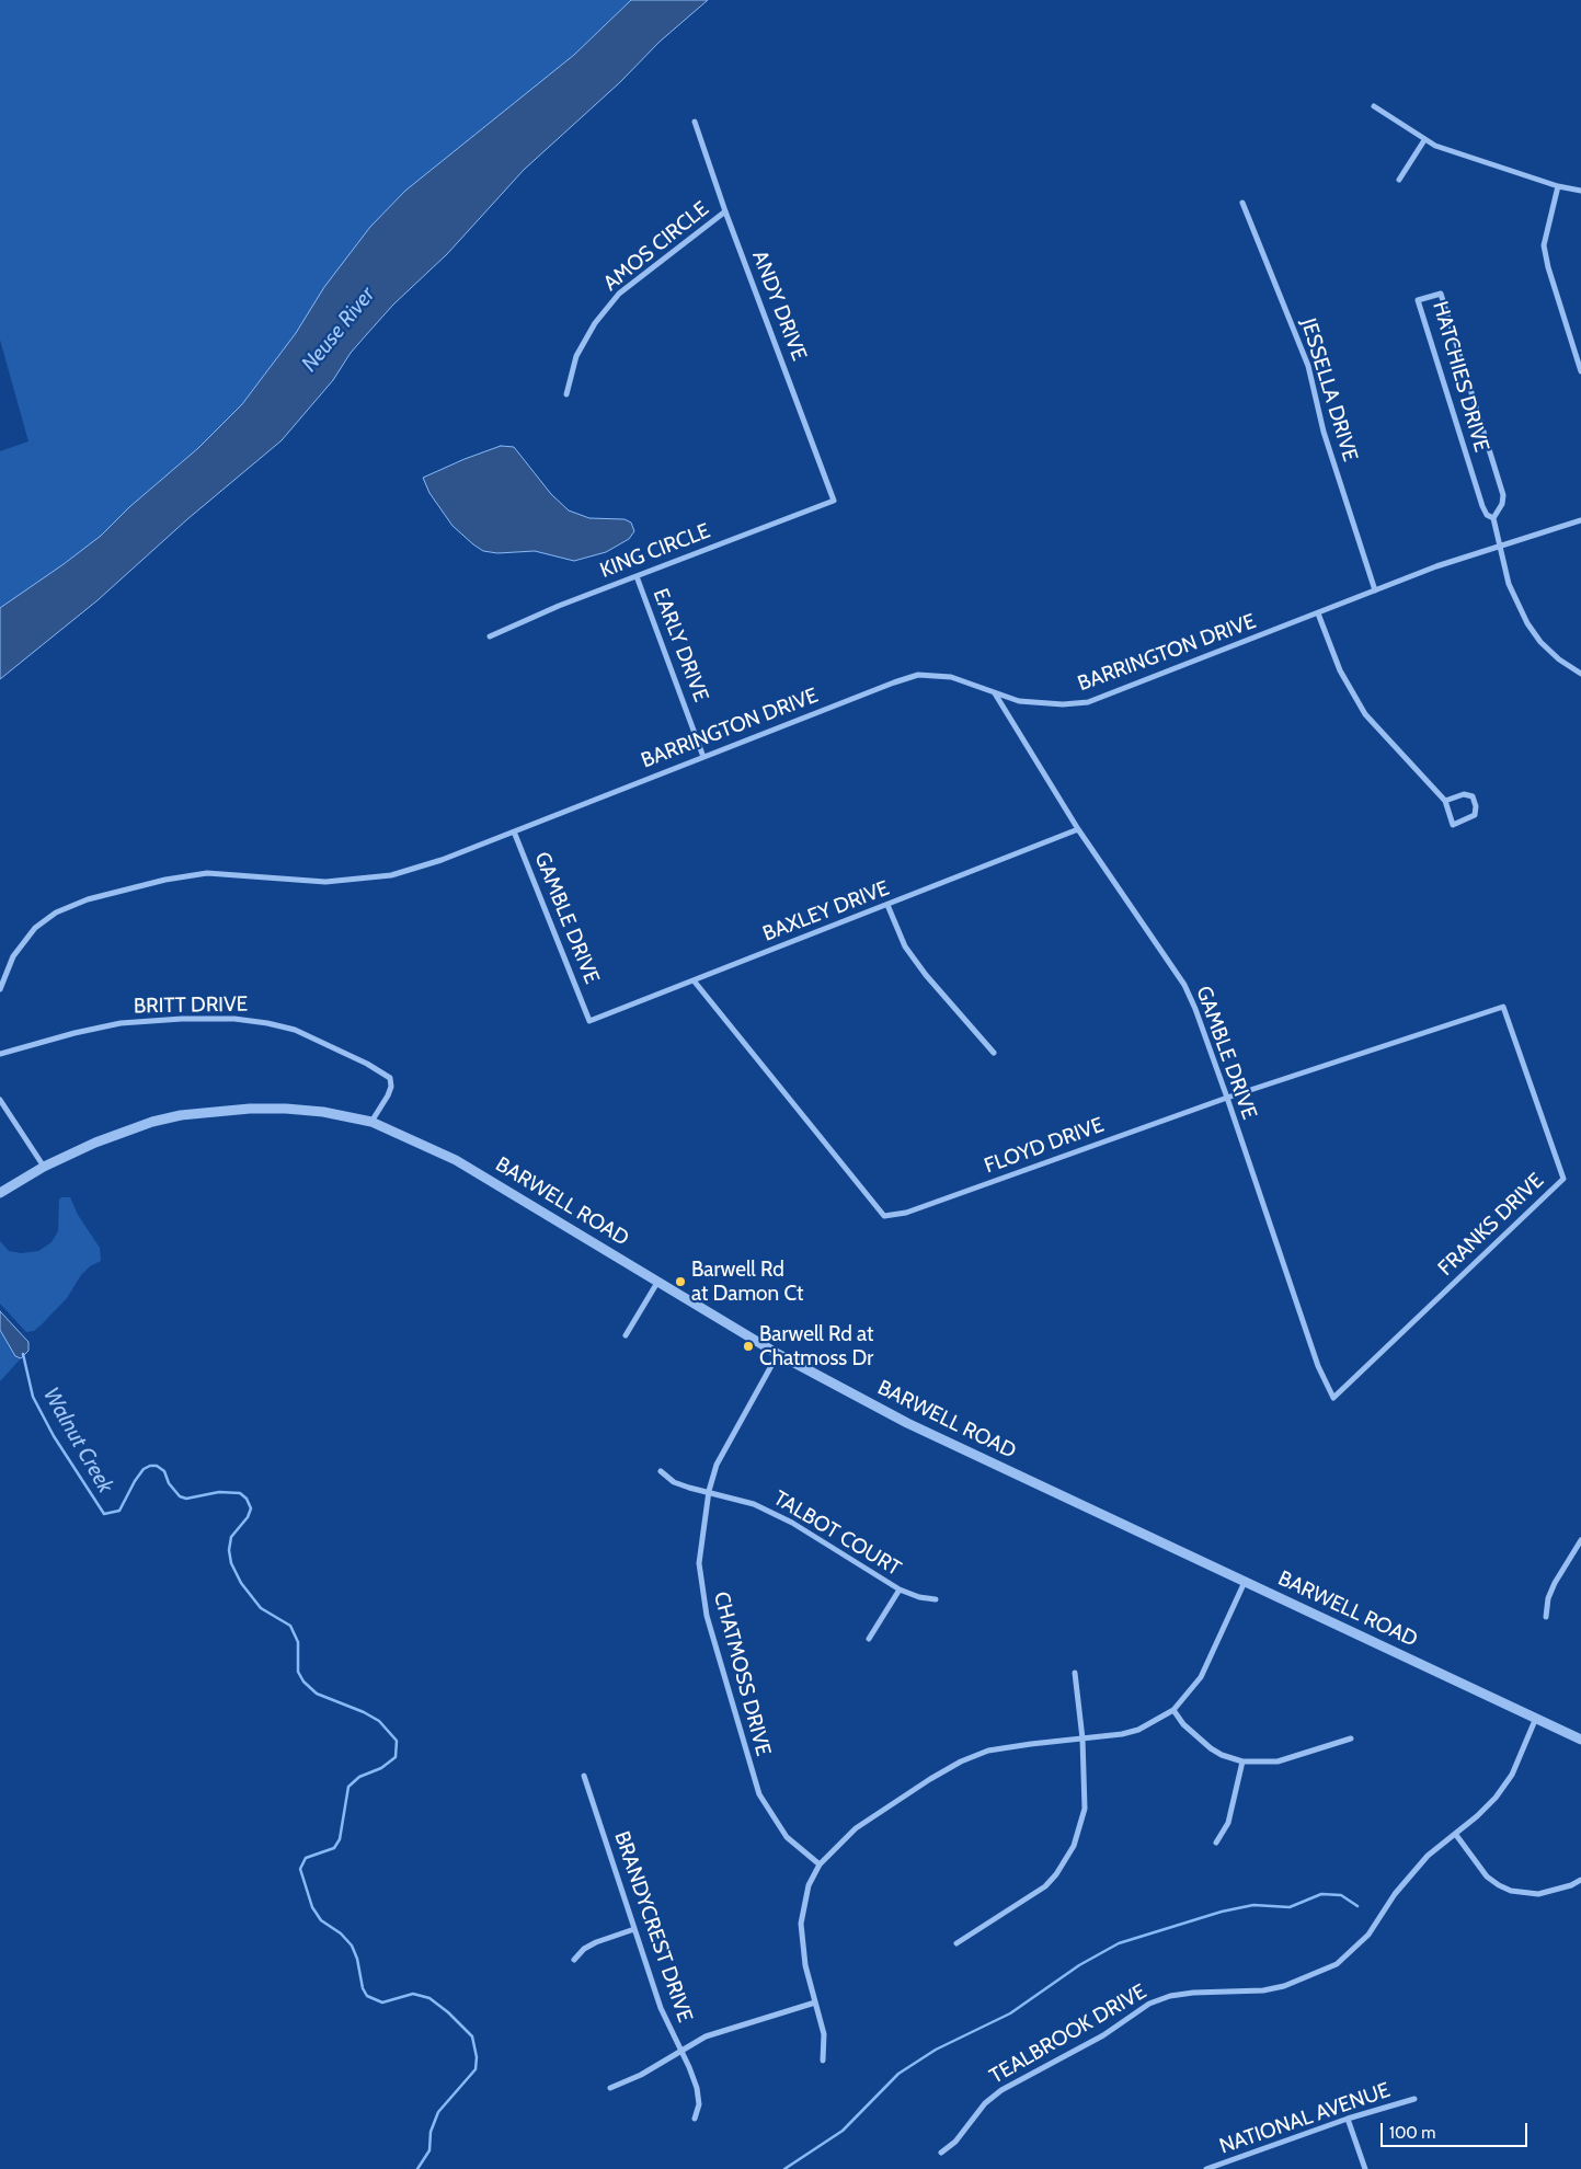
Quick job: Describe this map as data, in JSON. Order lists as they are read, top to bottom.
{
  "streets": {
    "street": [
      "AMOS CIRCLE",
      "ANDY DRIVE",
      "HATCHIES DRIVE",
      "JESSELLA DRIVE",
      "KING CIRCLE",
      "EARLY DRIVE",
      "BARRINGTON DRIVE",
      "BAXLEY DRIVE",
      "GAMBLE DRIVE",
      "BRITT DRIVE",
      "FLOYD DRIVE",
      "BARWELL ROAD",
      "FRANKS DRIVE",
      "TALBOT COURT",
      "CHATMOSS DRIVE",
      "BRANDYCREST DRIVE",
      "TEALBROOK DRIVE",
      "NATIONAL AVENUE"
    ]
  },
  "crossings": [
    ["AMOS CIRCLE", "ANDY DRIVE"],
    ["ANDY DRIVE", "KING CIRCLE"],
    ["HATCHIES DRIVE", "BARRINGTON DRIVE"],
    ["JESSELLA DRIVE", "BARRINGTON DRIVE"],
    ["KING CIRCLE", "EARLY DRIVE"],
    ["EARLY DRIVE", "BARRINGTON DRIVE"],
    ["BARRINGTON DRIVE", "GAMBLE DRIVE"],
    ["BAXLEY DRIVE", "GAMBLE DRIVE"],
    ["BAXLEY DRIVE", "FLOYD DRIVE"],
    ["GAMBLE DRIVE", "FLOYD DRIVE"],
    ["GAMBLE DRIVE", "FRANKS DRIVE"],
    ["BRITT DRIVE", "BARWELL ROAD"],
    ["FLOYD DRIVE", "FRANKS DRIVE"],
    ["BARWELL ROAD", "CHATMOSS DRIVE"],
    ["BARWELL ROAD", "TEALBROOK DRIVE"],
    ["TALBOT COURT", "CHATMOSS DRIVE"]
  ],
  "water": ["Neuse River", "Walnut Creek"],
  "places": ["Barwell Rd at Damon Ct", "Barwell Rd at Chatmoss Dr"],
  "scale_bar": "100 m"
}
